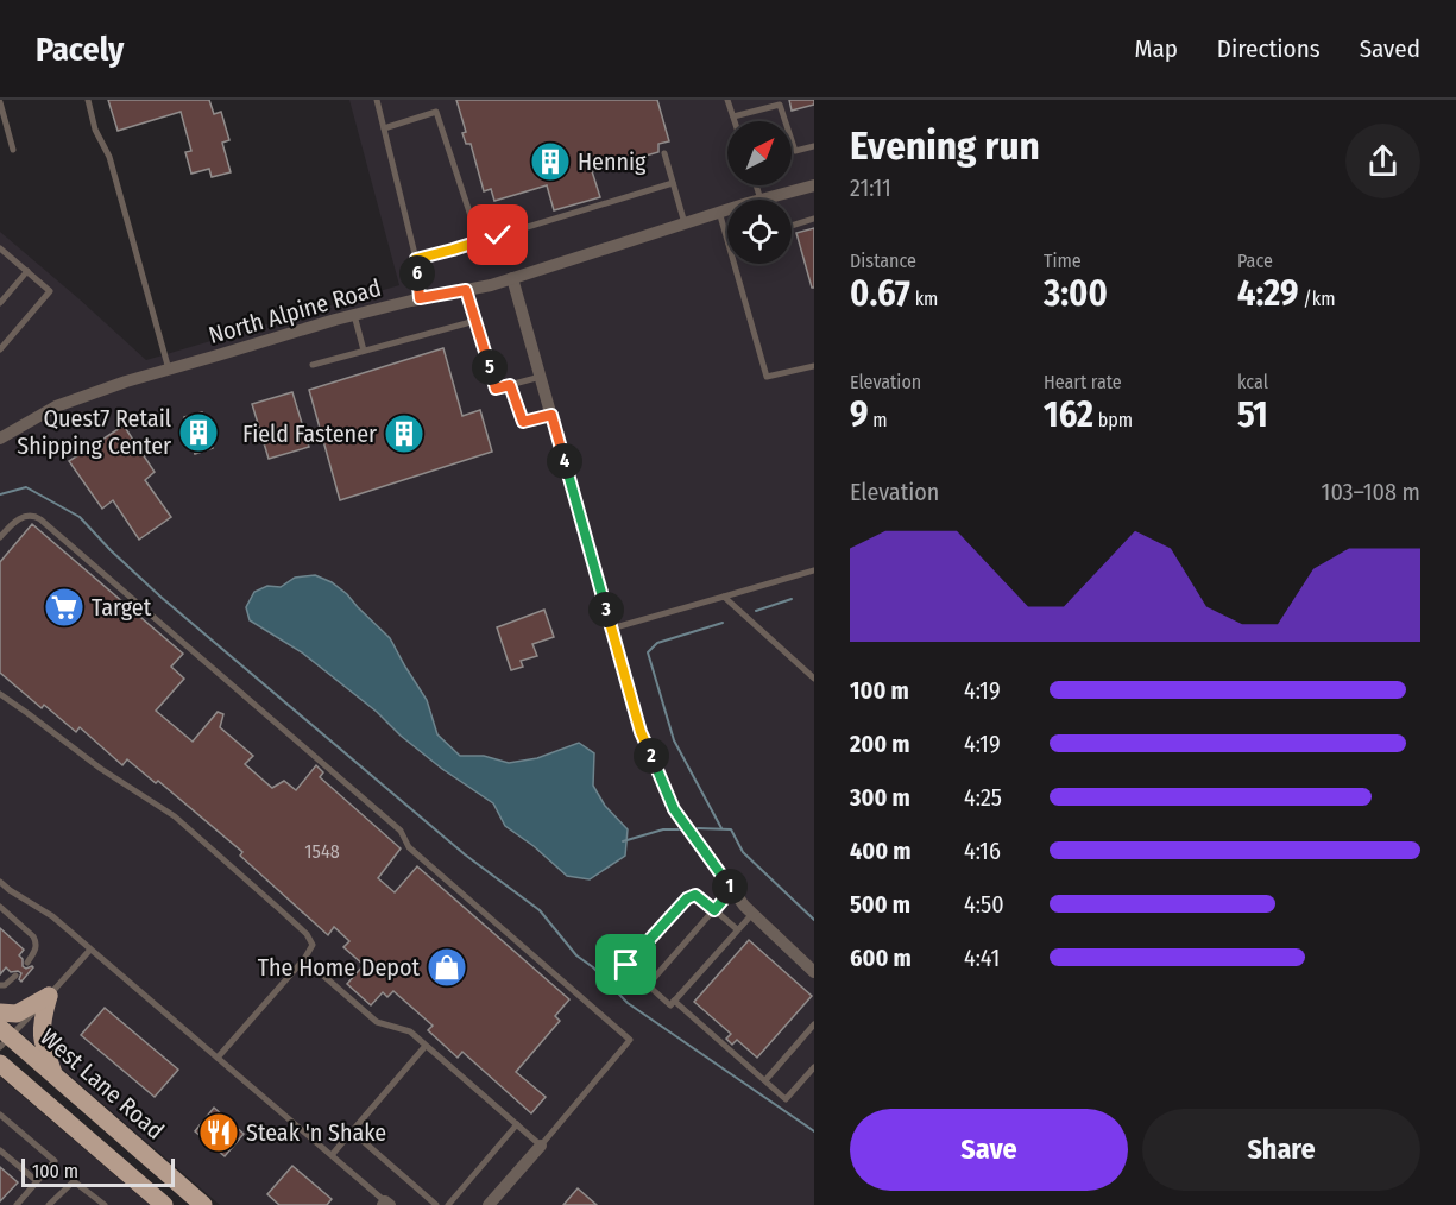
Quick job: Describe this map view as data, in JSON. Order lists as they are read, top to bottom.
{
  "streets": {
    "main road": ["West Lane Road"],
    "street": ["North Alpine Road"]
  },
  "places": {
    "building": ["Hennig", "Quest7 Retail Shipping Center", "Field Fastener"],
    "supermarket": ["Target"],
    "shop": ["The Home Depot"],
    "restaurant": ["Steak 'n Shake"]
  },
  "house_numbers": ["1548"],
  "scale_bar": "100 m",
  "north": "top right",
  "page": {
    "header": "Pacely",
    "nav": ["Map", "Directions", "Saved"],
    "heading": ["Evening run", "21:11"],
    "stats": [
      ["Distance", "0.67 km"],
      ["Time", "3:00"],
      ["Pace", "4:29 /km"],
      ["Elevation", "9 m"],
      ["Heart rate", "162 bpm"],
      ["kcal", "51"]
    ],
    "pins": [
      "6",
      "5",
      "4",
      "3",
      "2",
      "1"
    ],
    "chart": ["Elevation", "103–108 m"],
    "list": [
      {
        "name": "100 m",
        "note": "4:19"
      },
      {
        "name": "200 m",
        "note": "4:19"
      },
      {
        "name": "300 m",
        "note": "4:25"
      },
      {
        "name": "400 m",
        "note": "4:16"
      },
      {
        "name": "500 m",
        "note": "4:50"
      },
      {
        "name": "600 m",
        "note": "4:41"
      }
    ],
    "buttons": ["Save", "Share"],
    "scale": "100 m"
  }
}
